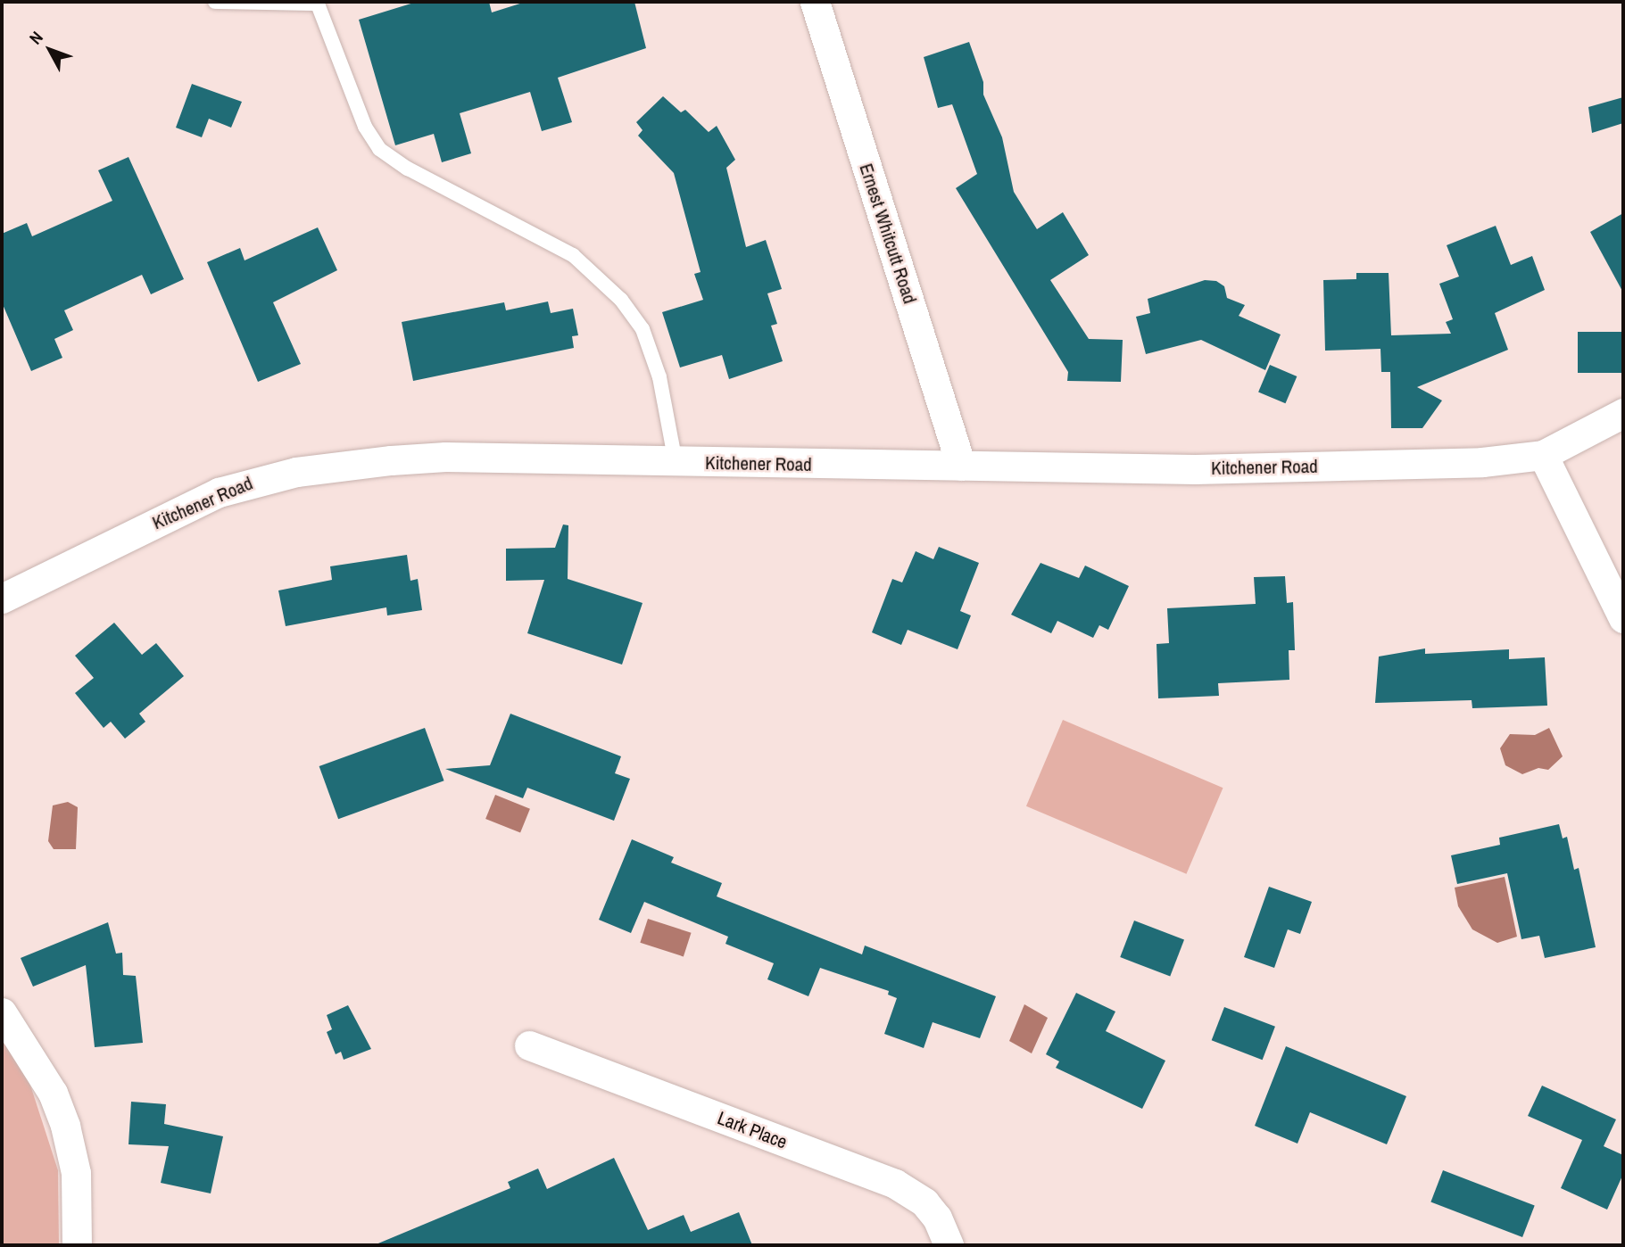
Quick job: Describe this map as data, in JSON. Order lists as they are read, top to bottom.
{
  "streets": {
    "street": ["Ernest Whitcutt Road", "Kitchener Road", "Lark Place"]
  },
  "crossings": [
    ["Ernest Whitcutt Road", "Kitchener Road"]
  ],
  "north": "top left"
}
